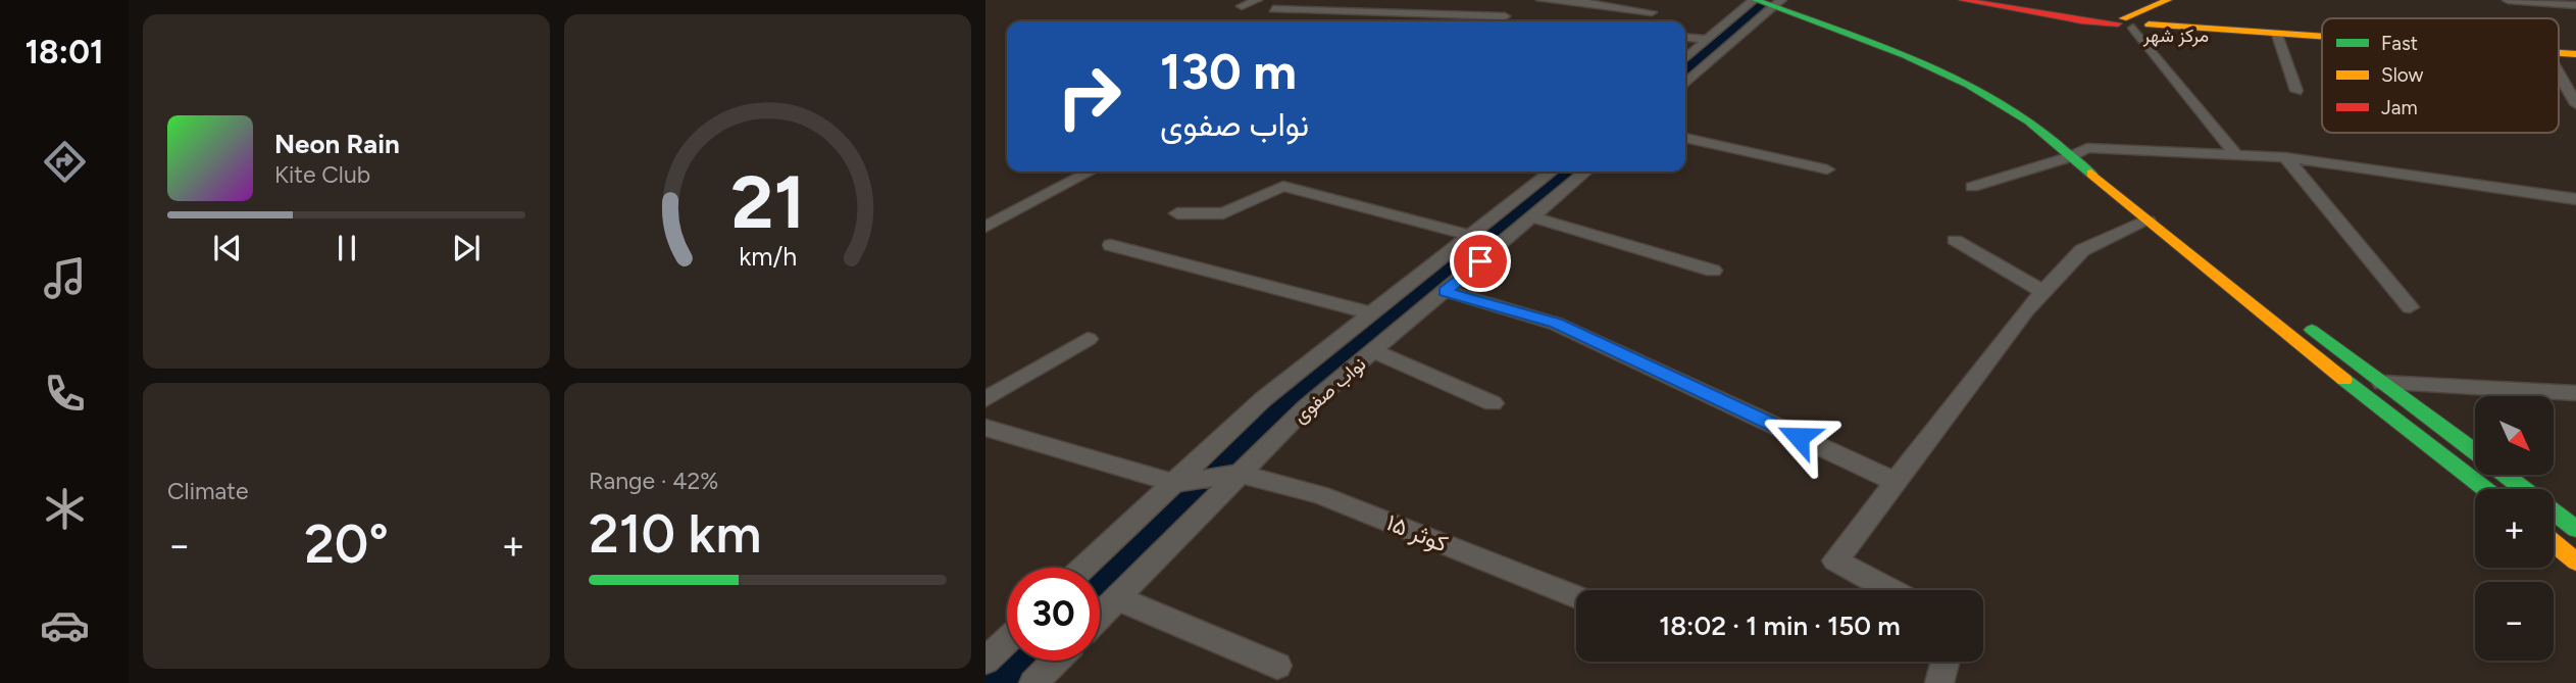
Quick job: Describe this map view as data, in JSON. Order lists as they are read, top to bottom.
{
  "streets": {
    "street": ["نواب صفوی", "کوثر ۱۵"]
  },
  "crossings": [
    ["نواب صفوی", "کوثر ۱۵"]
  ],
  "districts": ["مرکز شهر"],
  "legend": ["Fast", "Slow", "Jam"],
  "north": "bottom right",
  "page": {
    "tabs": "18:01",
    "turn": ["130 m", "نواب صفوی"],
    "song": ["Neon Rain", "Kite Club"],
    "tile": [
      "Climate",
      ["Range · 42%", "210 km"]
    ],
    "map_buttons": ["+", "−"],
    "heat": ["−", "20°", "+"],
    "limit": "30",
    "trip": "18:02 · 1 min · 150 m",
    "gauge": ["21", "km/h"]
  }
}
